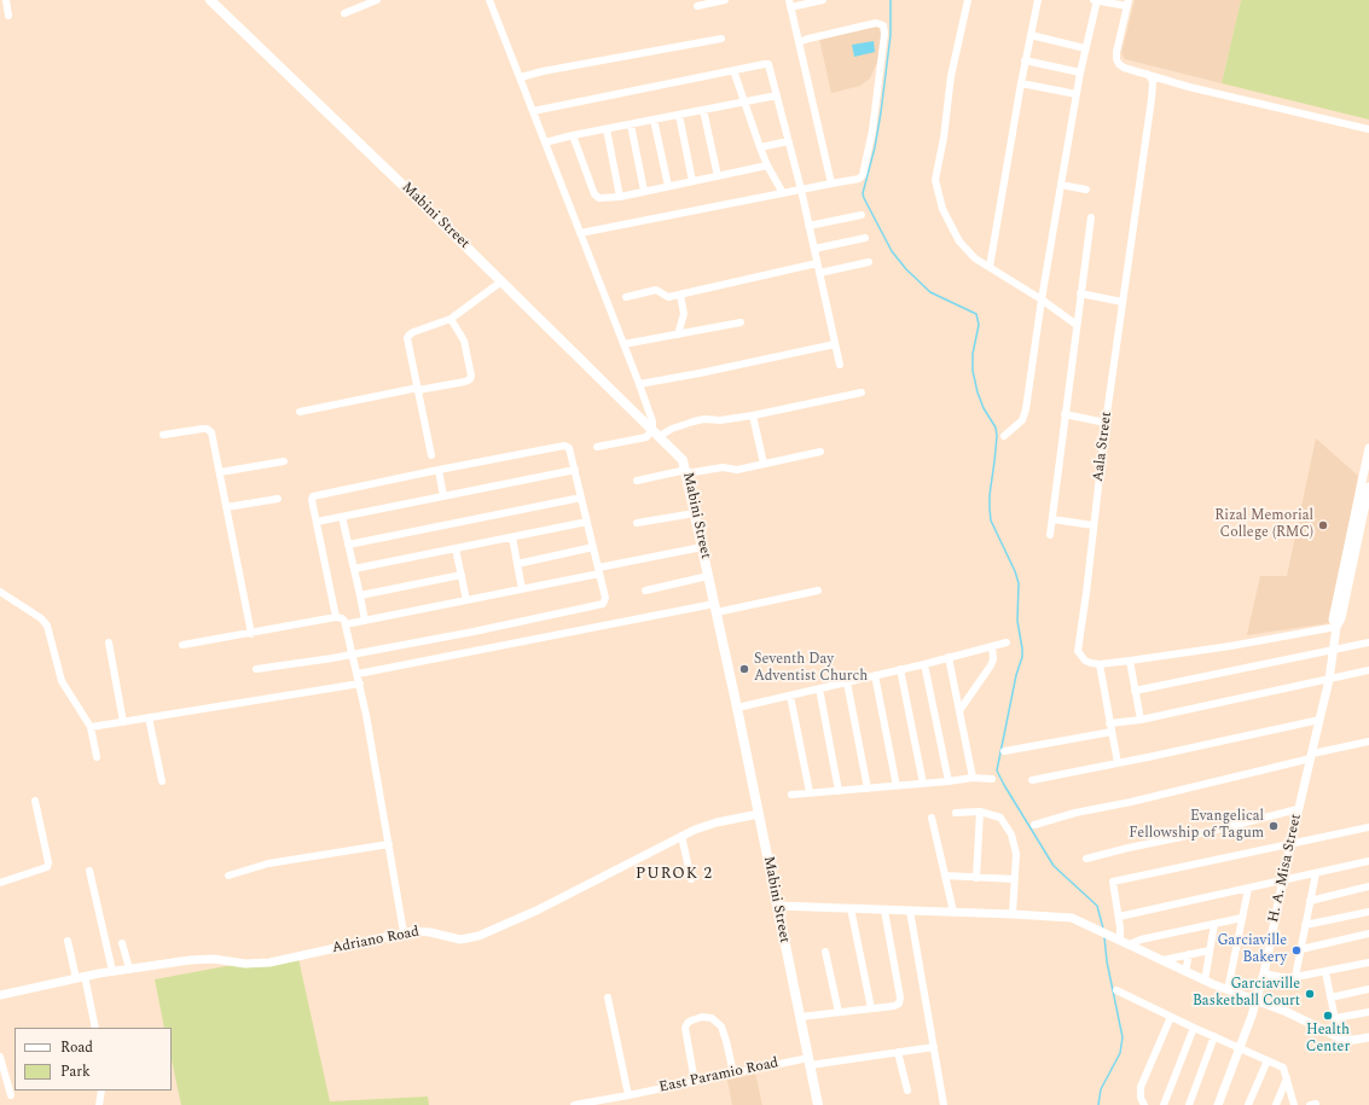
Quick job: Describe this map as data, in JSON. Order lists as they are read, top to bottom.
{
  "streets": {
    "main road": ["Mabini Street"],
    "street": [
      "Aala Street",
      "H. A. Misa Street",
      "Adriano Road",
      "East Paramio Road"
    ]
  },
  "crossings": [
    ["Mabini Street", "Adriano Road"],
    ["Mabini Street", "East Paramio Road"]
  ],
  "districts": ["PUROK 2"],
  "places": [
    "Rizal Memorial College (RMC)",
    "Seventh Day Adventist Church",
    "Evangelical Fellowship of Tagum",
    "Garciaville Bakery",
    "Garciaville Basketball Court",
    "Health Center"
  ],
  "legend": ["Road", "Park"]
}
